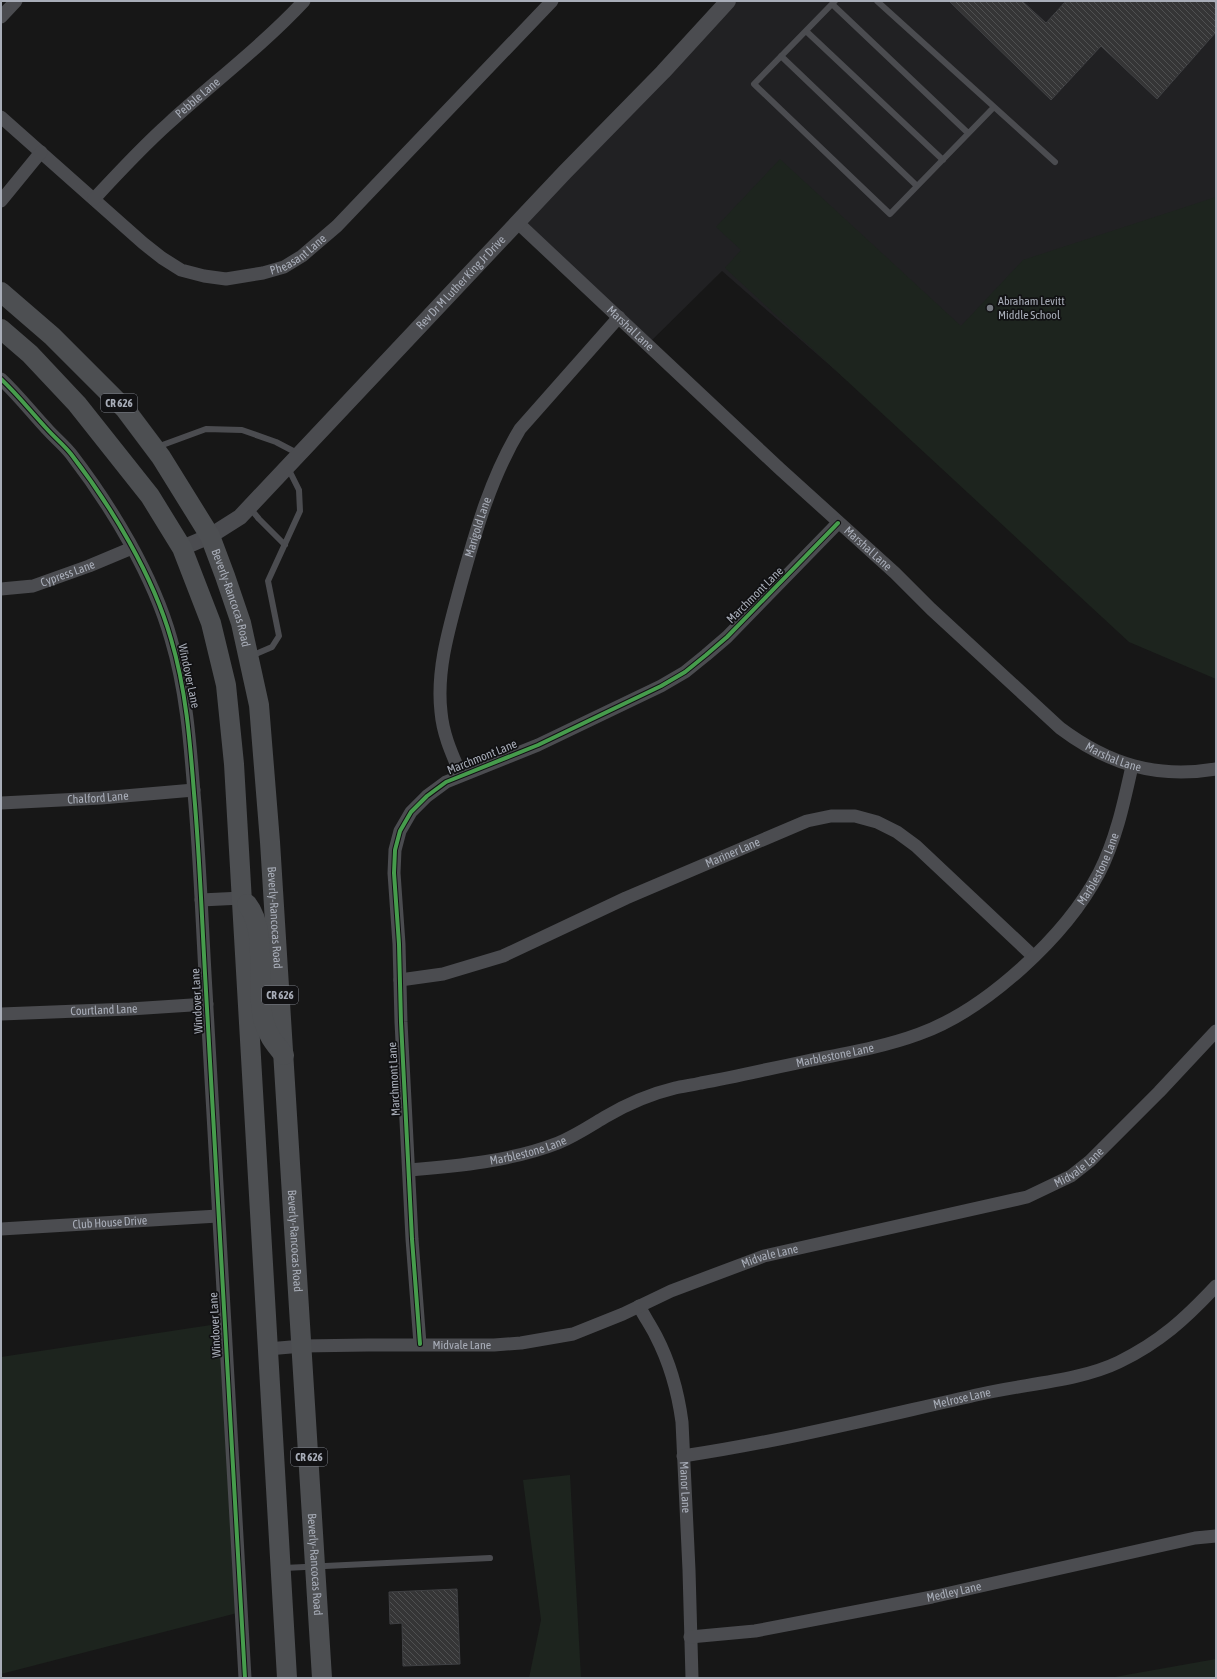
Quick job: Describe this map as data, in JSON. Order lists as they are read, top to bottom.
{
  "streets": {
    "main road": ["CR 626", "Beverly-Rancocas Road"],
    "street": [
      "Pebble Lane",
      "Pheasant Lane",
      "Rev Dr M Luther King Jr Drive",
      "Marshal Lane",
      "Marigold Lane",
      "Cypress Lane",
      "Marchmont Lane",
      "Windover Lane",
      "Chalford Lane",
      "Mariner Lane",
      "Marblestone Lane",
      "Courtland Lane",
      "Midvale Lane",
      "Club House Drive",
      "Melrose Lane",
      "Manor Lane",
      "Medley Lane"
    ]
  },
  "crossings": [
    ["Pebble Lane", "Pheasant Lane"],
    ["Rev Dr M Luther King Jr Drive", "Marshal Lane"],
    ["Rev Dr M Luther King Jr Drive", "CR 626"],
    ["Rev Dr M Luther King Jr Drive", "Beverly-Rancocas Road"],
    ["Marshal Lane", "Marigold Lane"],
    ["Marshal Lane", "Marchmont Lane"],
    ["Marshal Lane", "Marblestone Lane"],
    ["CR 626", "Midvale Lane"],
    ["Marigold Lane", "Marchmont Lane"],
    ["Cypress Lane", "Windover Lane"],
    ["Marchmont Lane", "Mariner Lane"],
    ["Marchmont Lane", "Marblestone Lane"],
    ["Marchmont Lane", "Midvale Lane"],
    ["Beverly-Rancocas Road", "Midvale Lane"],
    ["Windover Lane", "Chalford Lane"],
    ["Windover Lane", "Courtland Lane"],
    ["Windover Lane", "Club House Drive"],
    ["Mariner Lane", "Marblestone Lane"],
    ["Midvale Lane", "Manor Lane"],
    ["Melrose Lane", "Manor Lane"],
    ["Manor Lane", "Medley Lane"]
  ],
  "places": ["Abraham Levitt Middle School"]
}
